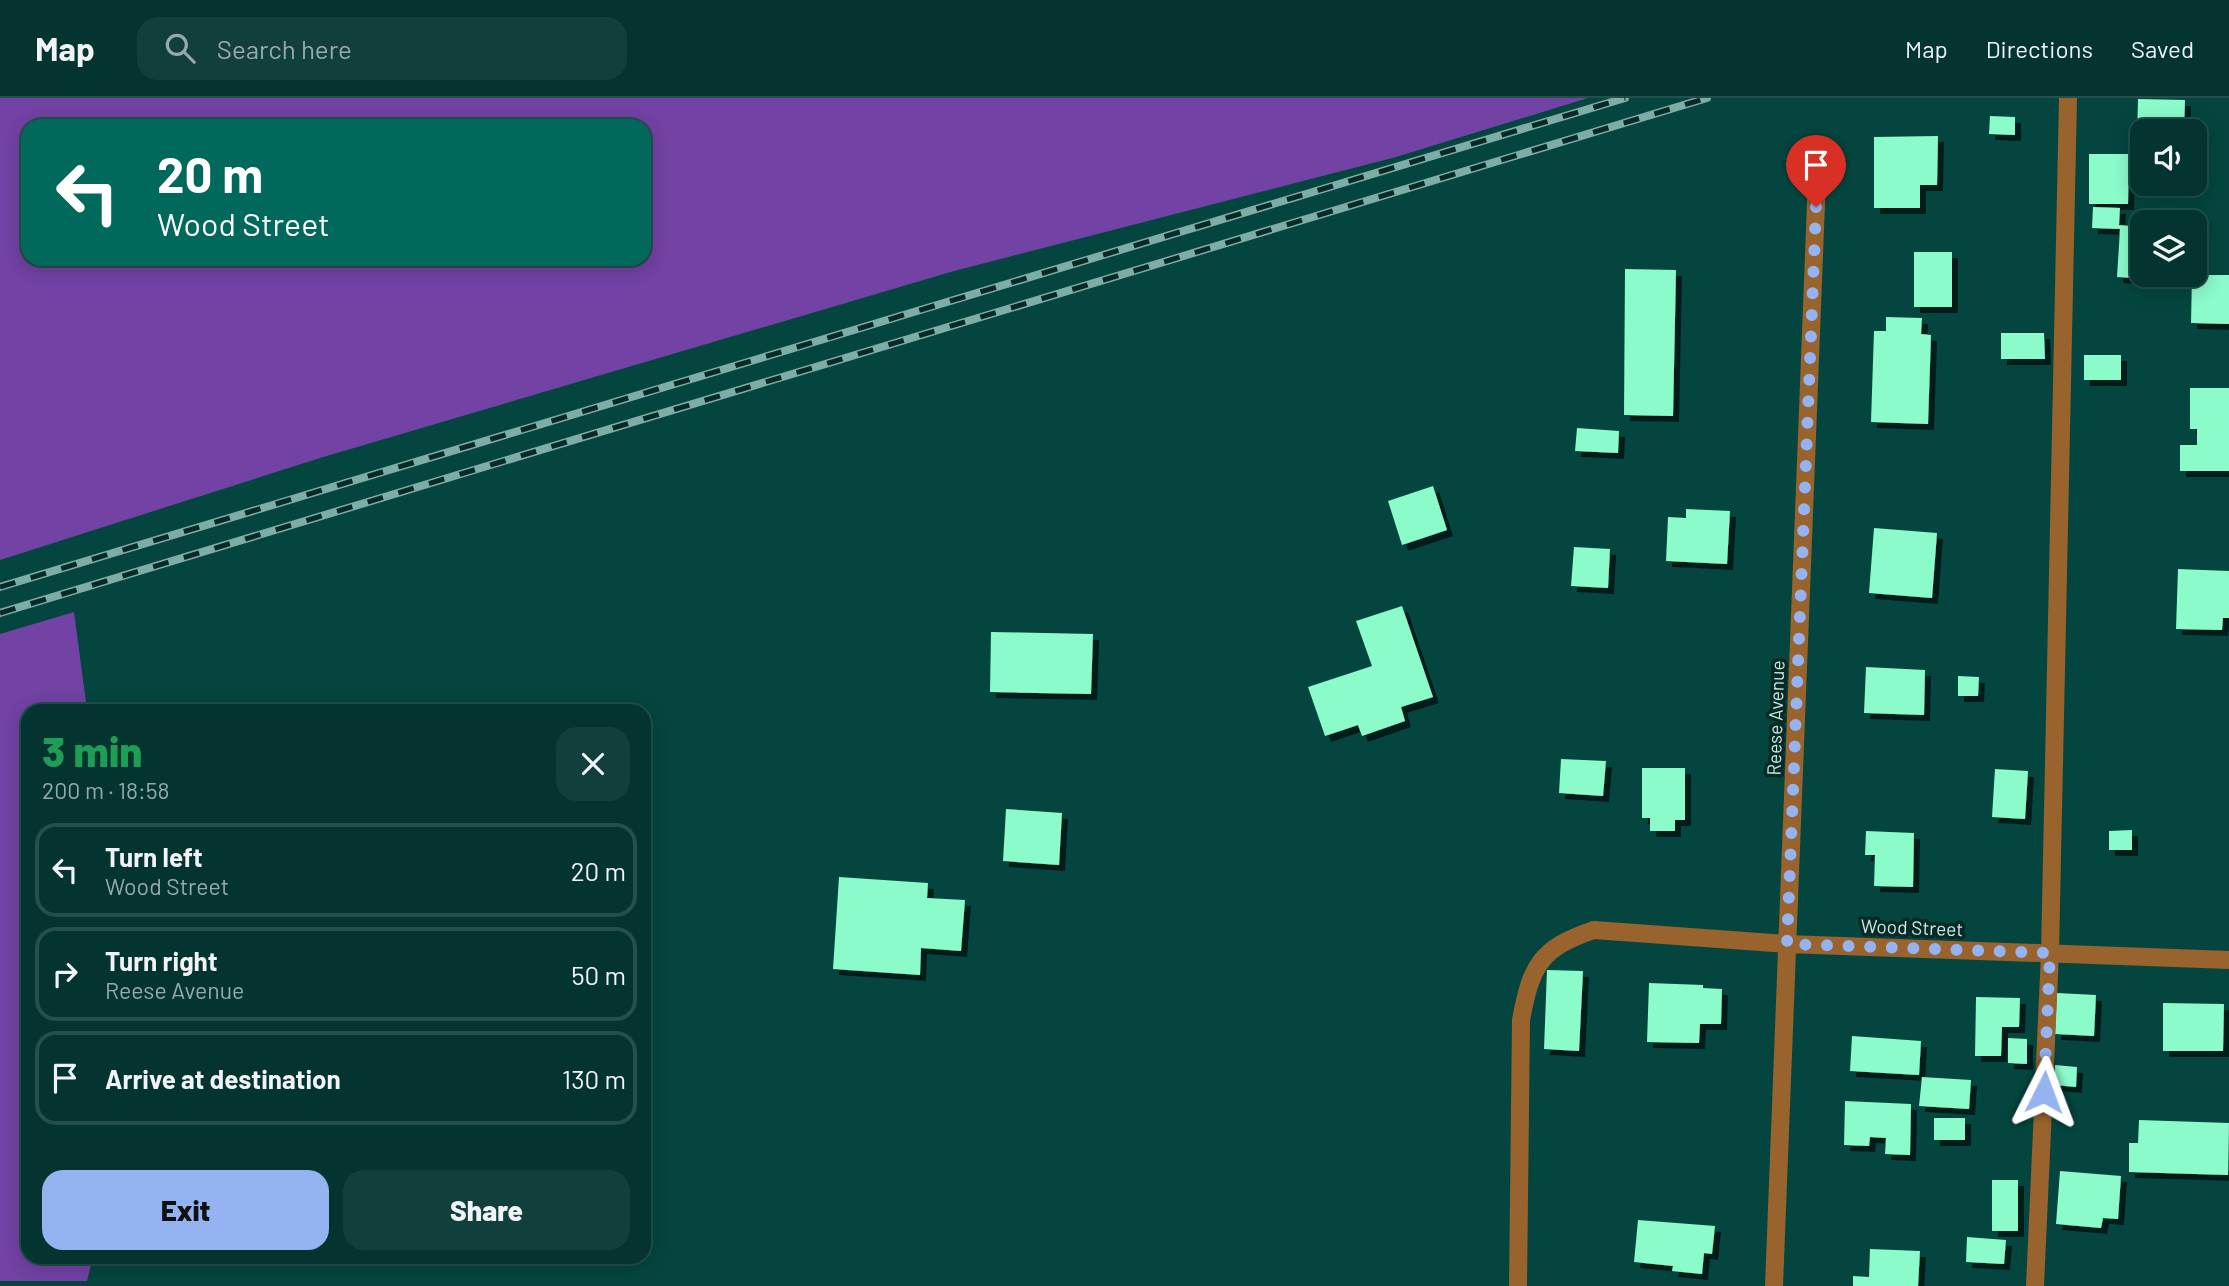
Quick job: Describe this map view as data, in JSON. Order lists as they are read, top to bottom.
{
  "streets": {
    "street": ["Reese Avenue", "Wood Street"]
  },
  "crossings": [
    ["Reese Avenue", "Wood Street"]
  ],
  "page": {
    "header": "Map",
    "search": "Search here",
    "nav": ["Map", "Directions", "Saved"],
    "turn": ["20 m", "Wood Street"],
    "heading": ["3 min", "200 m · 18:58"],
    "list": [
      {
        "name": "Turn left",
        "note": "Wood Street",
        "value": "20 m"
      },
      {
        "name": "Turn right",
        "note": "Reese Avenue",
        "value": "50 m"
      },
      {
        "name": "Arrive at destination",
        "value": "130 m"
      }
    ],
    "buttons": ["Exit", "Share"]
  }
}
